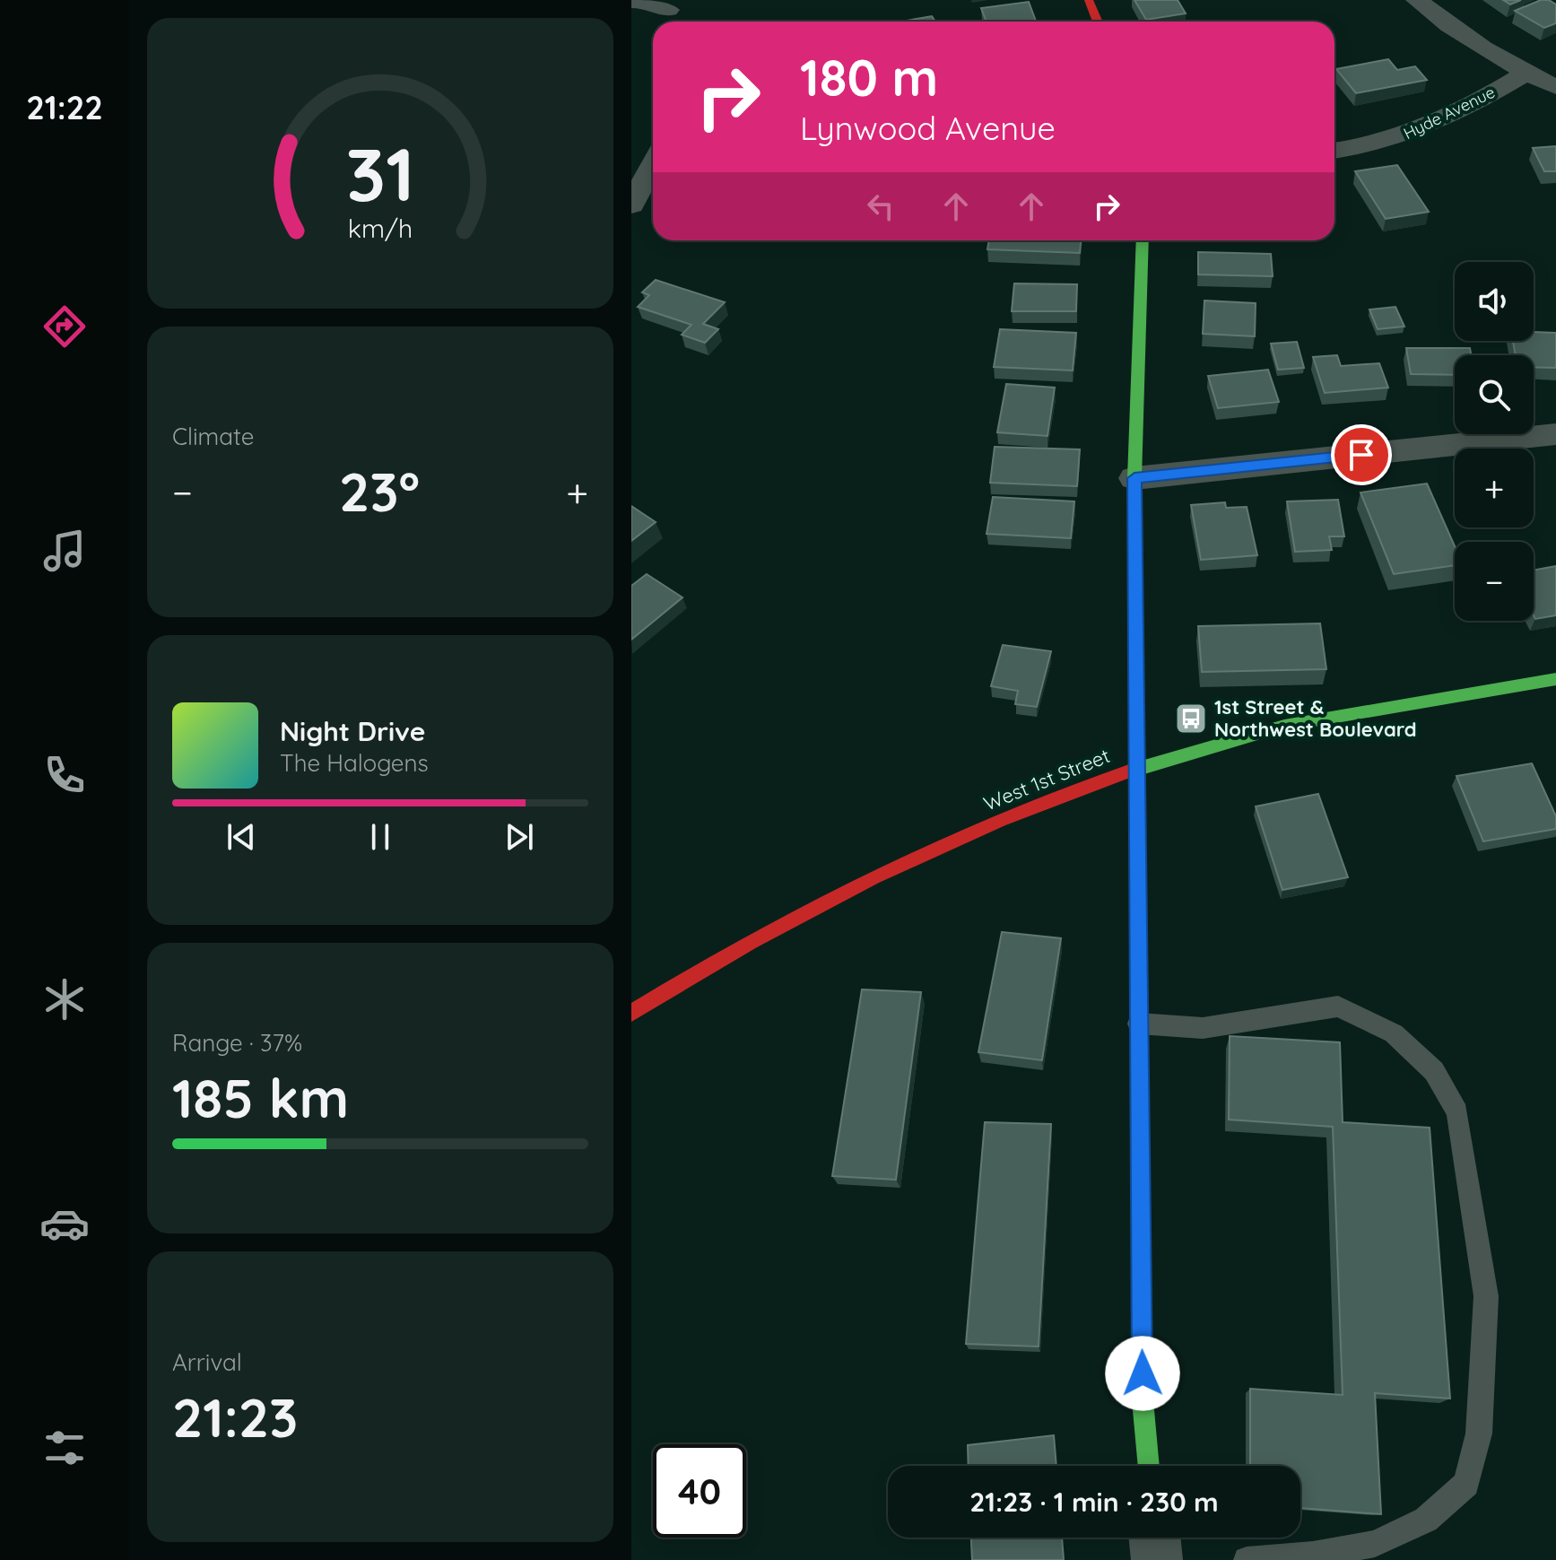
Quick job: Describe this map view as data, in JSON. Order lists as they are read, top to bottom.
{
  "streets": {
    "main road": ["West 1st Street"],
    "street": ["Hyde Avenue"]
  },
  "places": {
    "bus stop": ["1st Street & Northwest Boulevard"]
  },
  "page": {
    "tabs": "21:22",
    "turn": ["180 m", "Lynwood Avenue"],
    "map_buttons": ["+", "−"],
    "tile": [
      "Climate",
      ["Range · 37%", "185 km"],
      ["Arrival", "21:23"]
    ],
    "heat": ["−", "23°", "+"],
    "song": ["Night Drive", "The Halogens"],
    "limit": "40",
    "trip": "21:23 · 1 min · 230 m",
    "gauge": ["31", "km/h"]
  }
}
